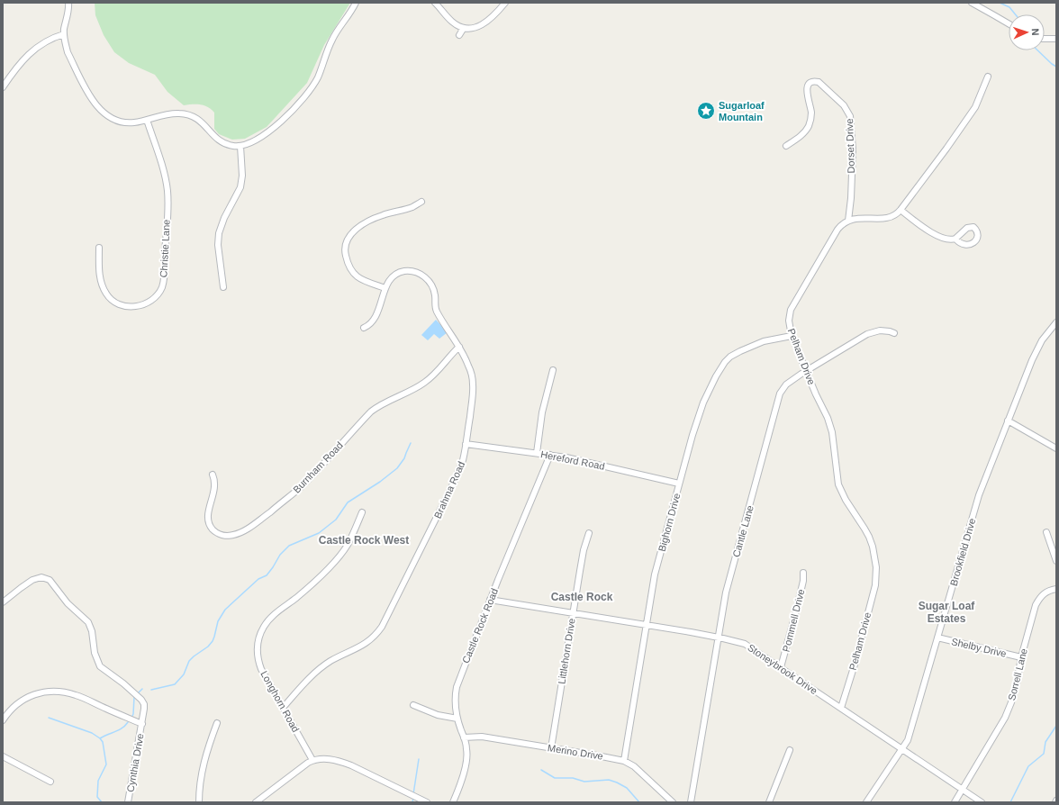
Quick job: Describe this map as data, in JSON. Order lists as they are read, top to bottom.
{
  "streets": {
    "street": [
      "Dorset Drive",
      "Christie Lane",
      "Pelham Drive",
      "Hereford Road",
      "Burnham Road",
      "Brahma Road",
      "Bighorn Drive",
      "Cantle Lane",
      "Brookfield Drive",
      "Pommell Drive",
      "Castle Rock Road",
      "Shelby Drive",
      "Littlehorn Drive",
      "Stoneybrook Drive",
      "Sorrell Lane",
      "Longhorn Road",
      "Merino Drive",
      "Cynthia Drive"
    ]
  },
  "crossings": [
    ["Dorset Drive", "Pelham Drive"],
    ["Pelham Drive", "Bighorn Drive"],
    ["Pelham Drive", "Cantle Lane"],
    ["Pelham Drive", "Stoneybrook Drive"],
    ["Hereford Road", "Brahma Road"],
    ["Hereford Road", "Bighorn Drive"],
    ["Hereford Road", "Castle Rock Road"],
    ["Burnham Road", "Brahma Road"],
    ["Brahma Road", "Longhorn Road"],
    ["Bighorn Drive", "Stoneybrook Drive"],
    ["Bighorn Drive", "Merino Drive"],
    ["Cantle Lane", "Stoneybrook Drive"],
    ["Brookfield Drive", "Shelby Drive"],
    ["Brookfield Drive", "Stoneybrook Drive"],
    ["Pommell Drive", "Stoneybrook Drive"],
    ["Castle Rock Road", "Stoneybrook Drive"],
    ["Castle Rock Road", "Merino Drive"],
    ["Shelby Drive", "Sorrell Lane"],
    ["Littlehorn Drive", "Stoneybrook Drive"],
    ["Littlehorn Drive", "Merino Drive"],
    ["Stoneybrook Drive", "Sorrell Lane"]
  ],
  "districts": ["Castle Rock West", "Castle Rock", "Sugar Loaf Estates"],
  "places": {
    "place": ["Sugarloaf Mountain"]
  },
  "north": "right"
}
